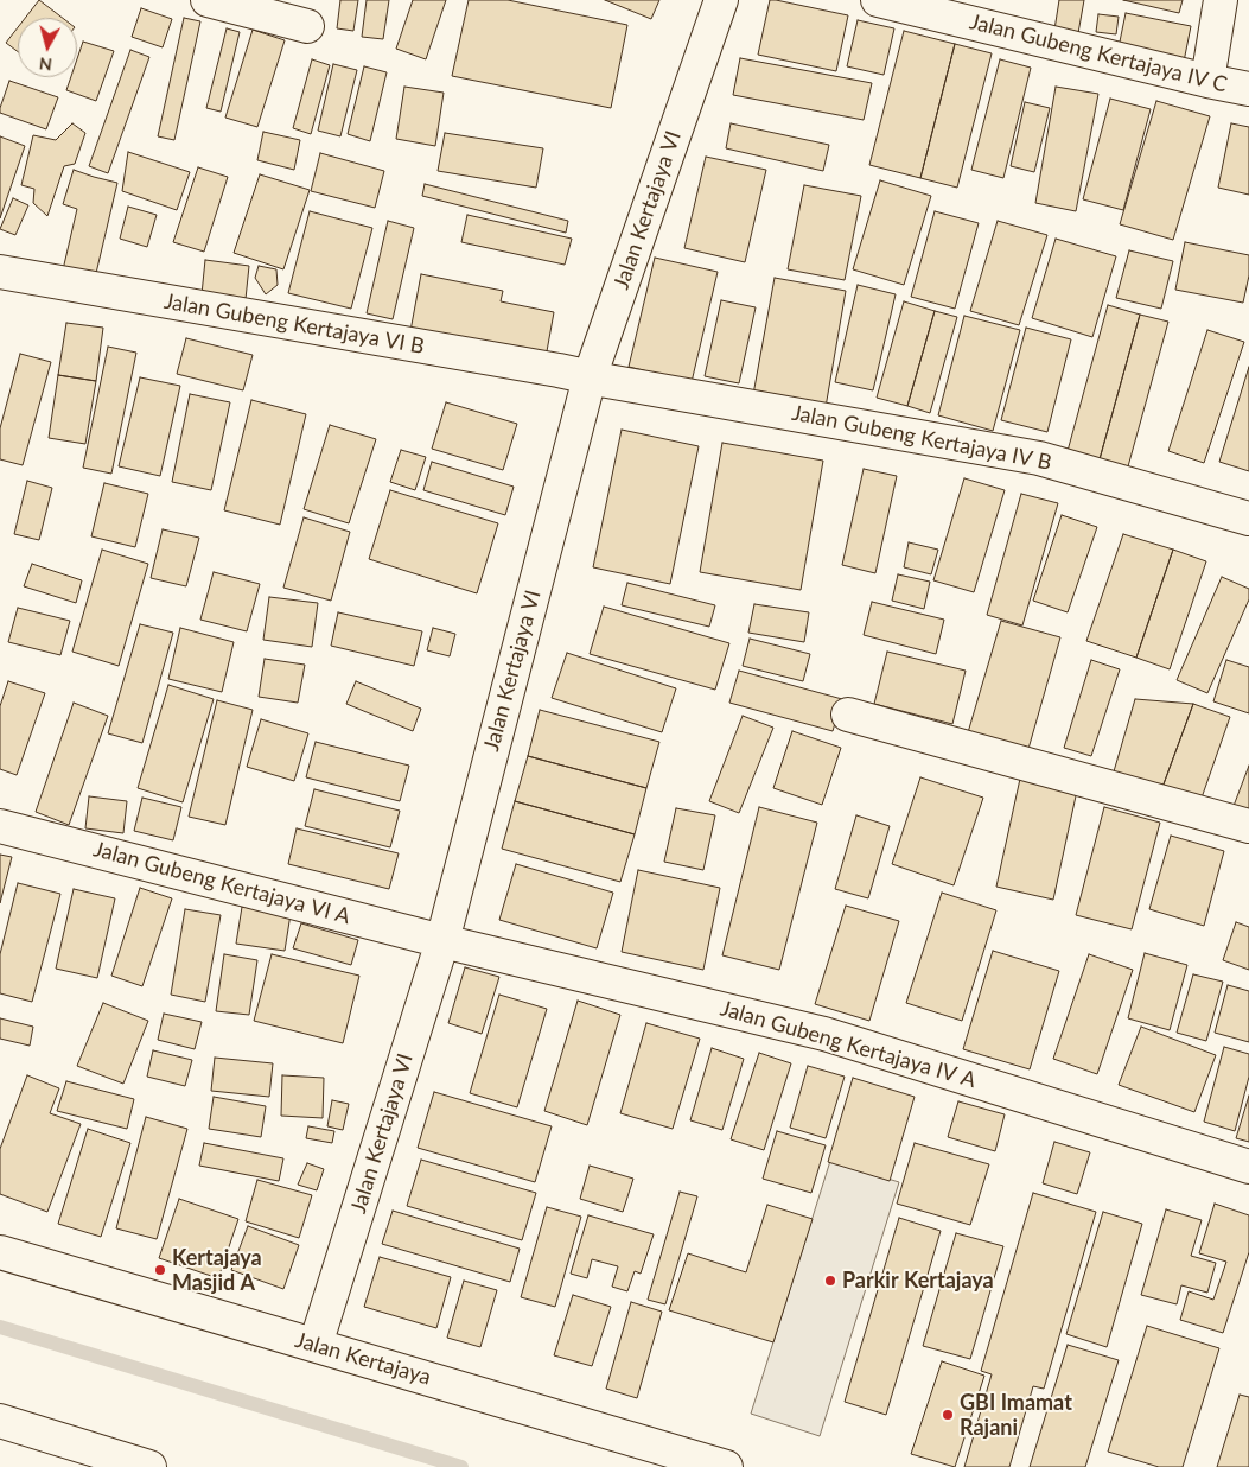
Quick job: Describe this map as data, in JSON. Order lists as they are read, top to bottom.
{
  "streets": {
    "street": [
      "Jalan Gubeng Kertajaya IV C",
      "Jalan Kertajaya VI",
      "Jalan Gubeng Kertajaya VI B",
      "Jalan Gubeng Kertajaya IV B",
      "Jalan Gubeng Kertajaya VI A",
      "Jalan Gubeng Kertajaya IV A",
      "Jalan Kertajaya"
    ]
  },
  "crossings": [
    ["Jalan Kertajaya VI", "Jalan Gubeng Kertajaya VI B"],
    ["Jalan Kertajaya VI", "Jalan Gubeng Kertajaya IV B"],
    ["Jalan Kertajaya VI", "Jalan Gubeng Kertajaya VI A"],
    ["Jalan Kertajaya VI", "Jalan Gubeng Kertajaya IV A"],
    ["Jalan Kertajaya VI", "Jalan Kertajaya"],
    ["Jalan Gubeng Kertajaya VI B", "Jalan Gubeng Kertajaya IV B"],
    ["Jalan Gubeng Kertajaya VI A", "Jalan Gubeng Kertajaya IV A"]
  ],
  "places": ["Kertajaya Masjid A", "Parkir Kertajaya", "GBI Imamat Rajani"],
  "north": "bottom"
}
